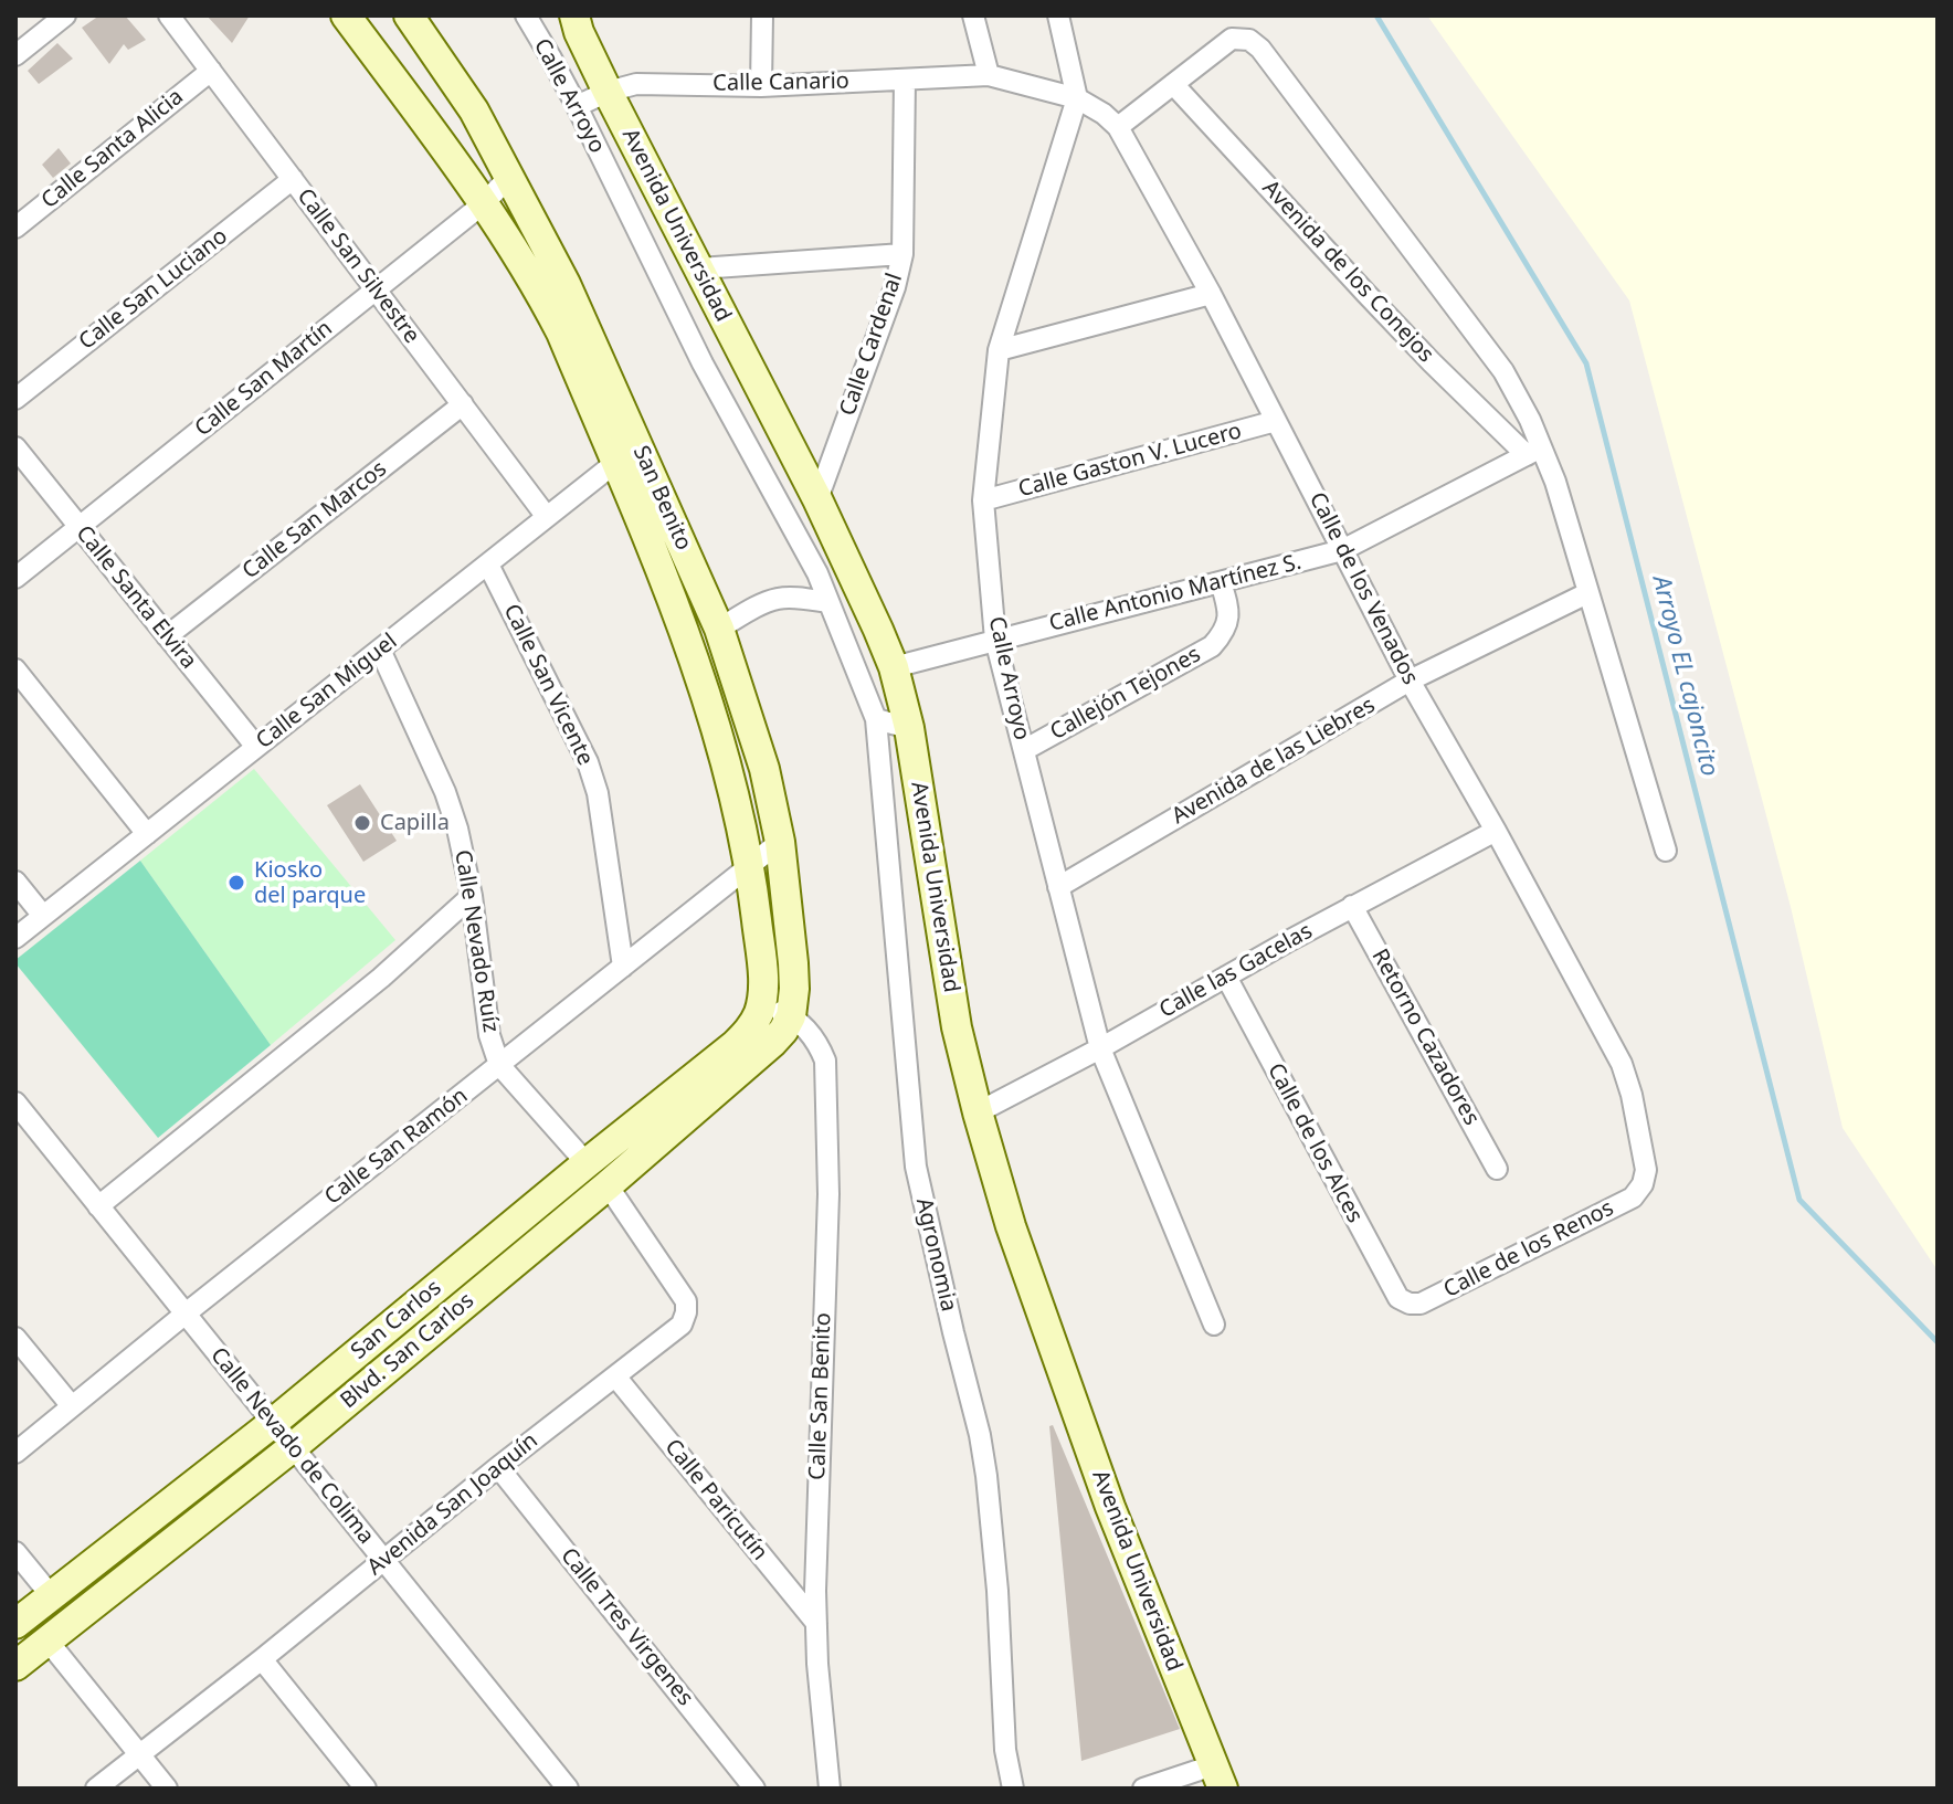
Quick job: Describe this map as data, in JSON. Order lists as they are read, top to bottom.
{
  "streets": {
    "main road": [
      "Avenida Universidad",
      "San Benito",
      "San Carlos",
      "Blvd. San Carlos"
    ],
    "street": [
      "Calle Canario",
      "Calle Arroyo",
      "Calle Santa Alicia",
      "Calle San Silvestre",
      "Avenida de los Conejos",
      "Calle San Luciano",
      "Calle Cardenal",
      "Calle San Martín",
      "Calle Gaston V. Lucero",
      "Calle San Marcos",
      "Calle de los Venados",
      "Calle Antonio Martínez S.",
      "Calle Santa Elvira",
      "Calle San Vicente",
      "Calle San Miguel",
      "Callejón Tejones",
      "Avenida de las Liebres",
      "Calle Nevado Ruíz",
      "Calle las Gacelas",
      "Retorno Cazadores",
      "Calle de los Alces",
      "Calle San Ramón",
      "Calle de los Renos",
      "Agronomia",
      "Calle San Benito",
      "Calle Nevado de Colima",
      "Calle Paricutín",
      "Avenida San Joaquín",
      "Calle Tres Virgenes"
    ]
  },
  "crossings": [
    ["Calle Canario", "Calle Arroyo"],
    ["Calle Canario", "Avenida Universidad"],
    ["Calle Canario", "Calle Cardenal"],
    ["Calle Canario", "Calle de los Venados"],
    ["Calle Arroyo", "Calle Gaston V. Lucero"],
    ["Calle Arroyo", "Calle de los Venados"],
    ["Calle Arroyo", "Calle Antonio Martínez S."],
    ["Calle Arroyo", "Callejón Tejones"],
    ["Calle Arroyo", "Avenida de las Liebres"],
    ["Calle Arroyo", "Calle las Gacelas"],
    ["Calle Arroyo", "Agronomia"],
    ["Calle Santa Alicia", "Calle San Silvestre"],
    ["Avenida Universidad", "Calle Cardenal"],
    ["Avenida Universidad", "Calle Antonio Martínez S."],
    ["Avenida Universidad", "Calle las Gacelas"],
    ["Calle San Silvestre", "Calle San Luciano"],
    ["Calle San Silvestre", "Calle San Martín"],
    ["Calle San Silvestre", "Calle San Marcos"],
    ["Calle San Silvestre", "Calle San Miguel"],
    ["Avenida de los Conejos", "Calle Antonio Martínez S."],
    ["Avenida de los Conejos", "Avenida de las Liebres"],
    ["Calle San Martín", "San Benito"],
    ["Calle San Martín", "Calle Santa Elvira"],
    ["Calle Gaston V. Lucero", "Calle de los Venados"],
    ["San Benito", "Calle San Miguel"],
    ["San Benito", "Calle San Ramón"],
    ["San Benito", "San Carlos"],
    ["San Benito", "Blvd. San Carlos"],
    ["San Benito", "Calle San Benito"],
    ["Calle San Marcos", "Calle Santa Elvira"],
    ["Calle de los Venados", "Calle Antonio Martínez S."],
    ["Calle de los Venados", "Avenida de las Liebres"],
    ["Calle de los Venados", "Calle las Gacelas"],
    ["Calle de los Venados", "Calle de los Renos"],
    ["Calle Antonio Martínez S.", "Callejón Tejones"],
    ["Calle Santa Elvira", "Calle San Miguel"],
    ["Calle San Vicente", "Calle San Miguel"],
    ["Calle San Vicente", "Calle San Ramón"],
    ["Calle San Miguel", "Calle Nevado Ruíz"],
    ["Calle Nevado Ruíz", "Calle San Ramón"],
    ["Calle Nevado Ruíz", "San Carlos"],
    ["Calle las Gacelas", "Retorno Cazadores"],
    ["Calle las Gacelas", "Calle de los Alces"],
    ["Calle de los Alces", "Calle de los Renos"],
    ["Calle San Ramón", "Calle Nevado de Colima"],
    ["San Carlos", "Calle Nevado de Colima"],
    ["Blvd. San Carlos", "Calle San Benito"],
    ["Blvd. San Carlos", "Calle Nevado de Colima"],
    ["Blvd. San Carlos", "Avenida San Joaquín"],
    ["Calle San Benito", "Calle Paricutín"],
    ["Calle Nevado de Colima", "Avenida San Joaquín"],
    ["Calle Paricutín", "Avenida San Joaquín"],
    ["Avenida San Joaquín", "Calle Tres Virgenes"]
  ],
  "water": ["Arroyo EL cajoncito"],
  "places": ["Capilla", "Kiosko del parque"]
}
